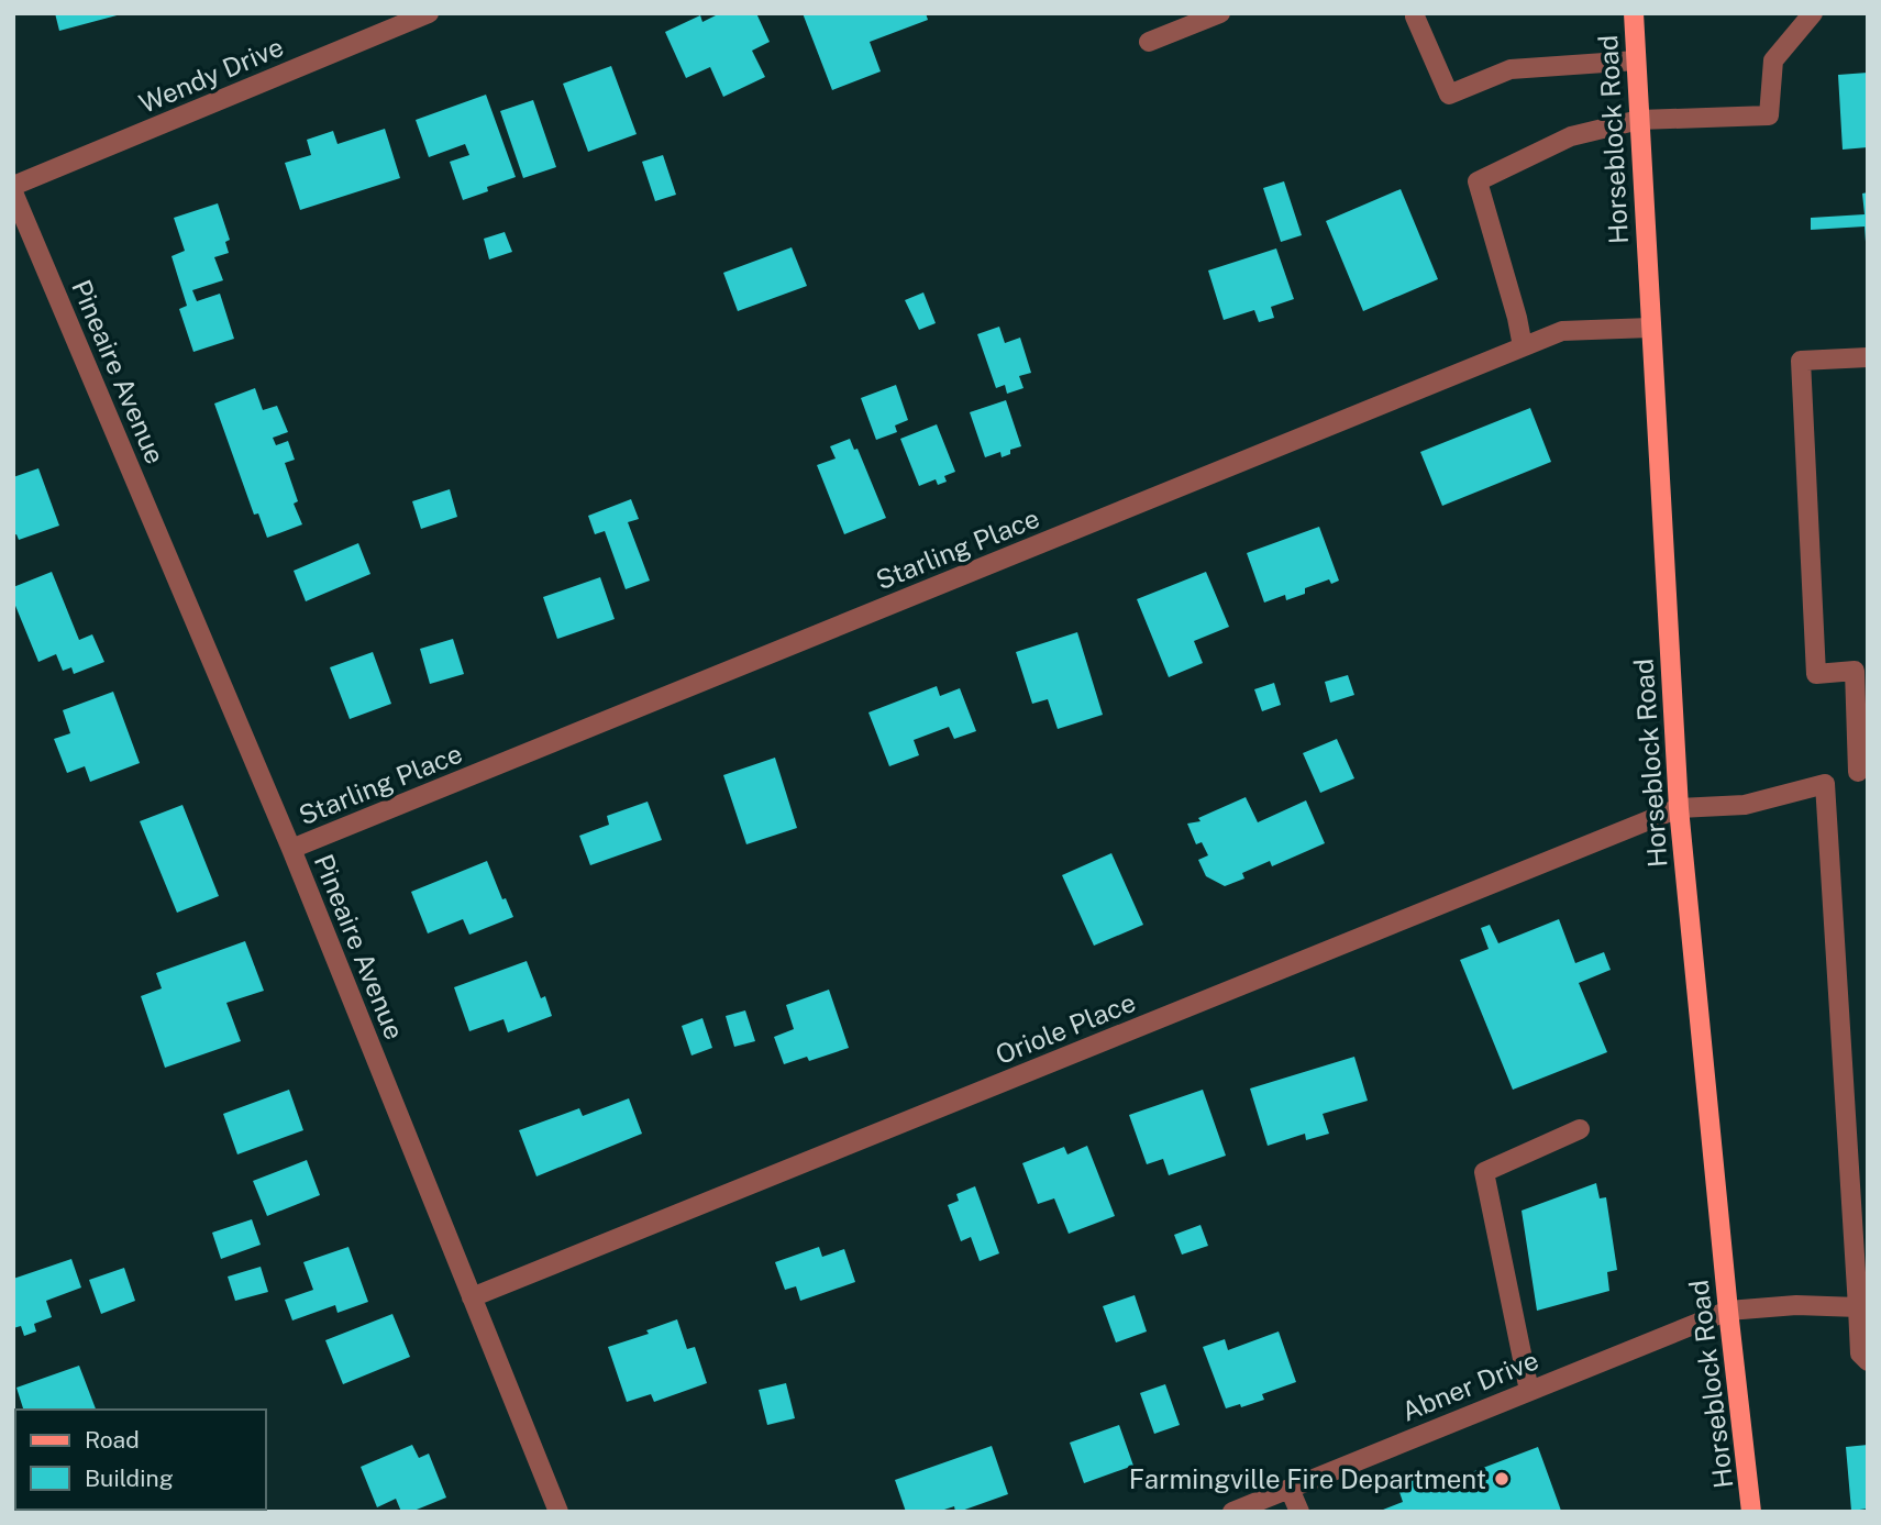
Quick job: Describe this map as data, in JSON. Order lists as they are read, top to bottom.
{
  "streets": {
    "main road": ["Horseblock Road"],
    "street": [
      "Wendy Drive",
      "Pineaire Avenue",
      "Starling Place",
      "Oriole Place",
      "Abner Drive"
    ]
  },
  "crossings": [
    ["Horseblock Road", "Starling Place"],
    ["Horseblock Road", "Oriole Place"],
    ["Horseblock Road", "Abner Drive"],
    ["Pineaire Avenue", "Starling Place"],
    ["Pineaire Avenue", "Oriole Place"]
  ],
  "places": ["Farmingville Fire Department"],
  "legend": ["Road", "Building"]
}
